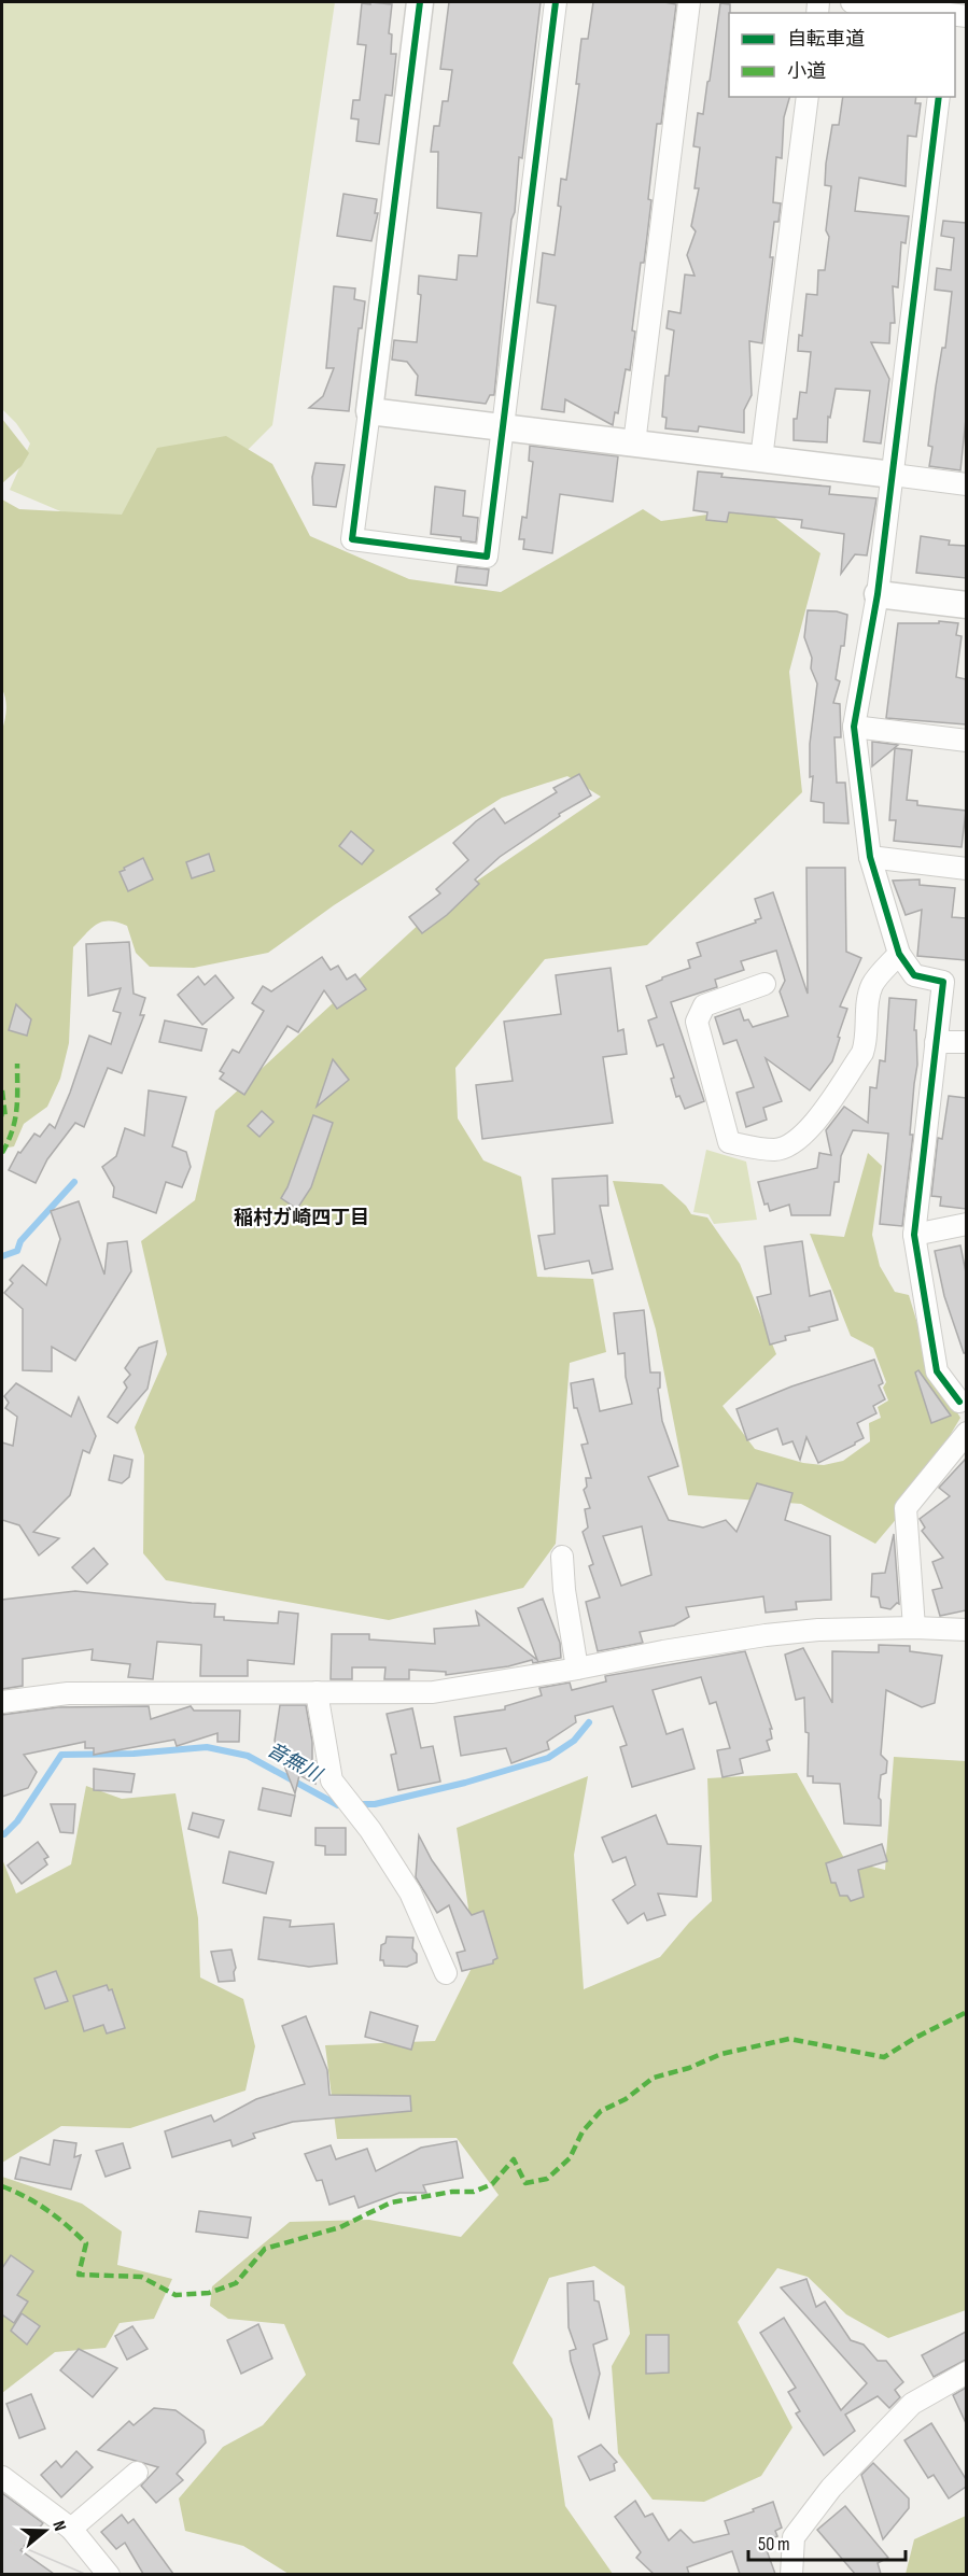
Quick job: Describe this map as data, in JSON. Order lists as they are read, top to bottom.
{
  "districts": ["稲村ガ崎四丁目"],
  "water": ["音無川"],
  "legend": ["自転車道", "小道"],
  "scale_bar": "50 m",
  "north": "right"
}
